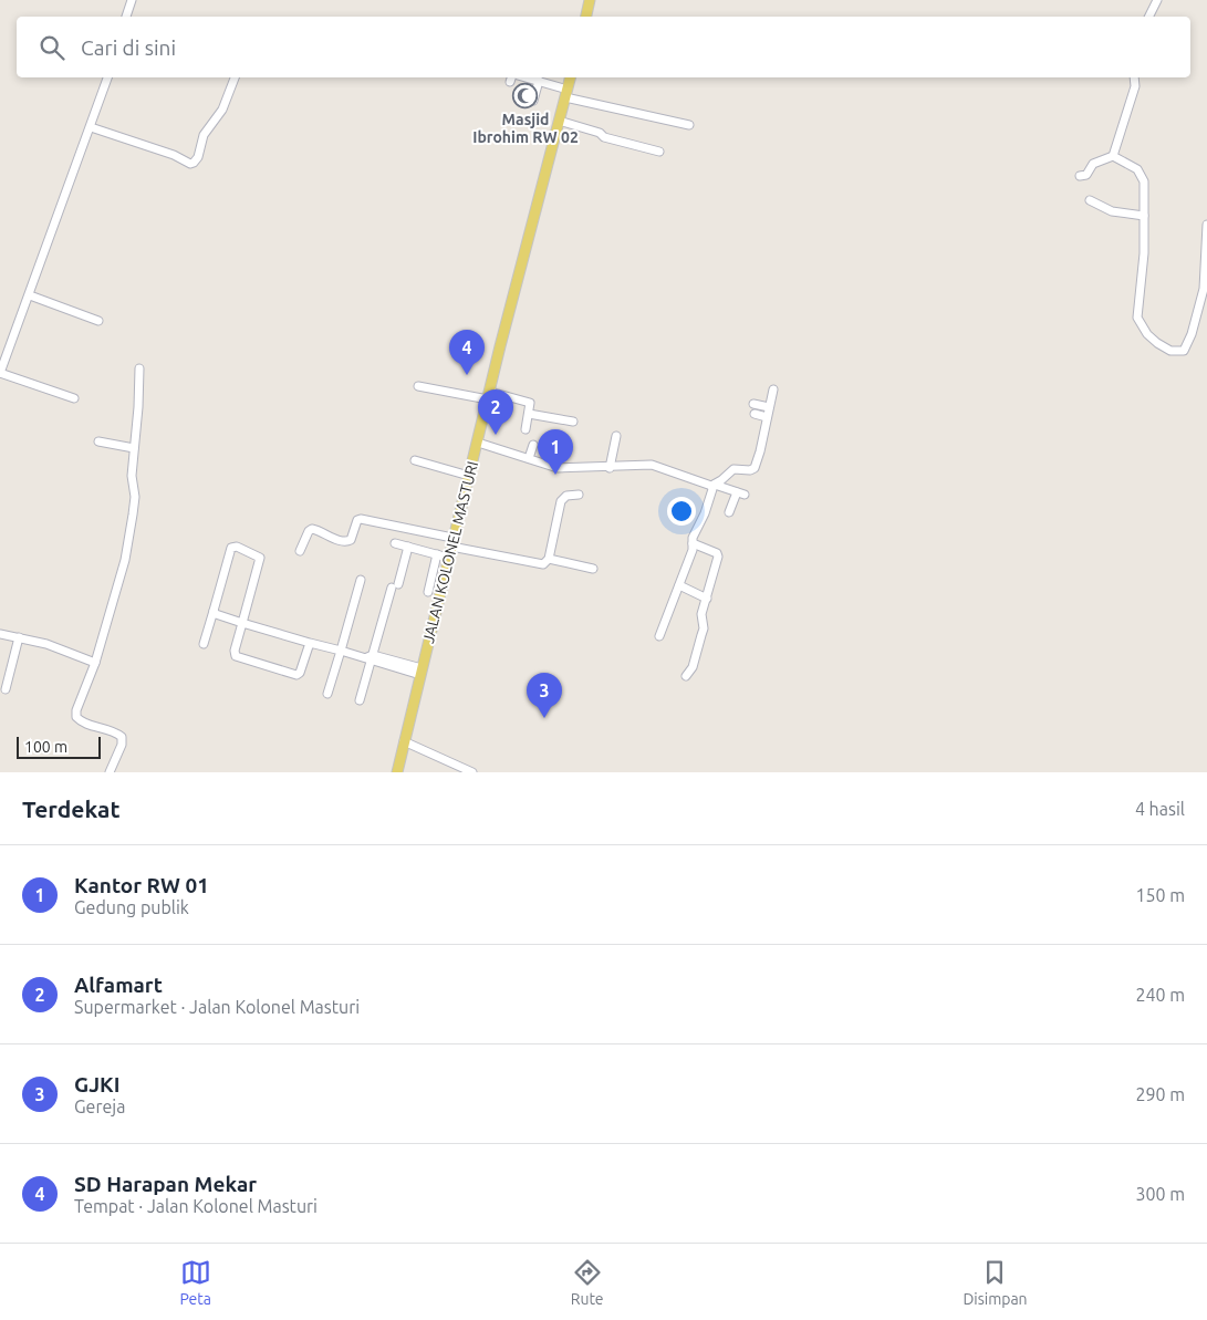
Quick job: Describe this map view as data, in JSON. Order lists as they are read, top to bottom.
{
  "streets": {
    "main road": ["JALAN KOLONEL MASTURI"]
  },
  "places": {
    "mosque": ["Masjid Ibrohim RW 02"]
  },
  "scale_bar": "100 m",
  "page": {
    "search": "Cari di sini",
    "pins": [
      "4",
      "2",
      "1",
      "3"
    ],
    "scale": "100 m",
    "heading": ["Terdekat", "4 hasil"],
    "list": [
      {
        "mark": "1",
        "name": "Kantor RW 01",
        "note": "Gedung publik",
        "value": "150 m"
      },
      {
        "mark": "2",
        "name": "Alfamart",
        "note": "Supermarket · Jalan Kolonel Masturi",
        "value": "240 m"
      },
      {
        "mark": "3",
        "name": "GJKI",
        "note": "Gereja",
        "value": "290 m"
      },
      {
        "mark": "4",
        "name": "SD Harapan Mekar",
        "note": "Tempat · Jalan Kolonel Masturi",
        "value": "300 m"
      }
    ],
    "nav": ["Peta", "Rute", "Disimpan"]
  }
}
